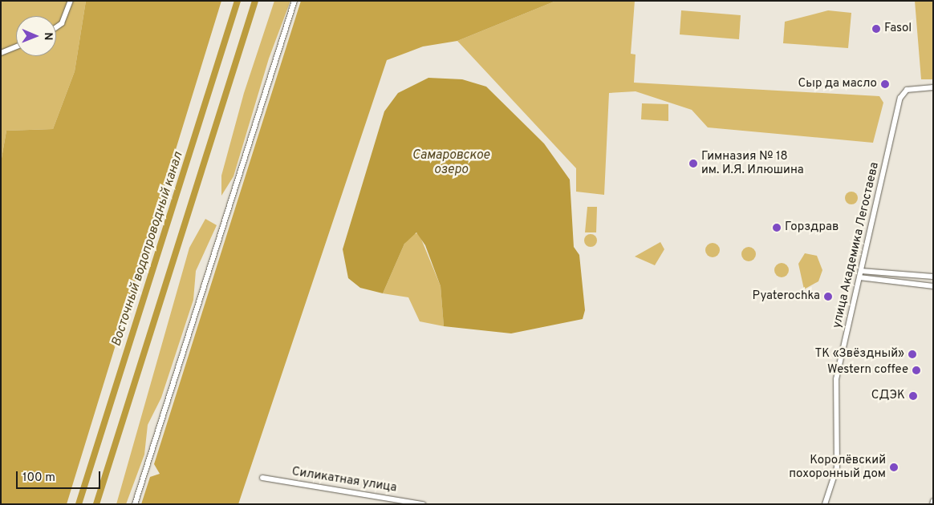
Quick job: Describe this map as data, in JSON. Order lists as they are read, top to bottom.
{
  "streets": {
    "street": ["улица Академика Легостаева", "Силикатная улица"]
  },
  "water": ["Самаровское озеро", "Восточный водопроводный канал"],
  "places": [
    "Fasol",
    "Сыр да масло",
    "Гимназия № 18 им. И.Я. Илюшина",
    "Горздрав",
    "Pyaterochka",
    "ТК «Звёздный»",
    "Western coffee",
    "СДЭК",
    "Королёвский похоронный дом"
  ],
  "scale_bar": "100 m",
  "north": "right"
}
